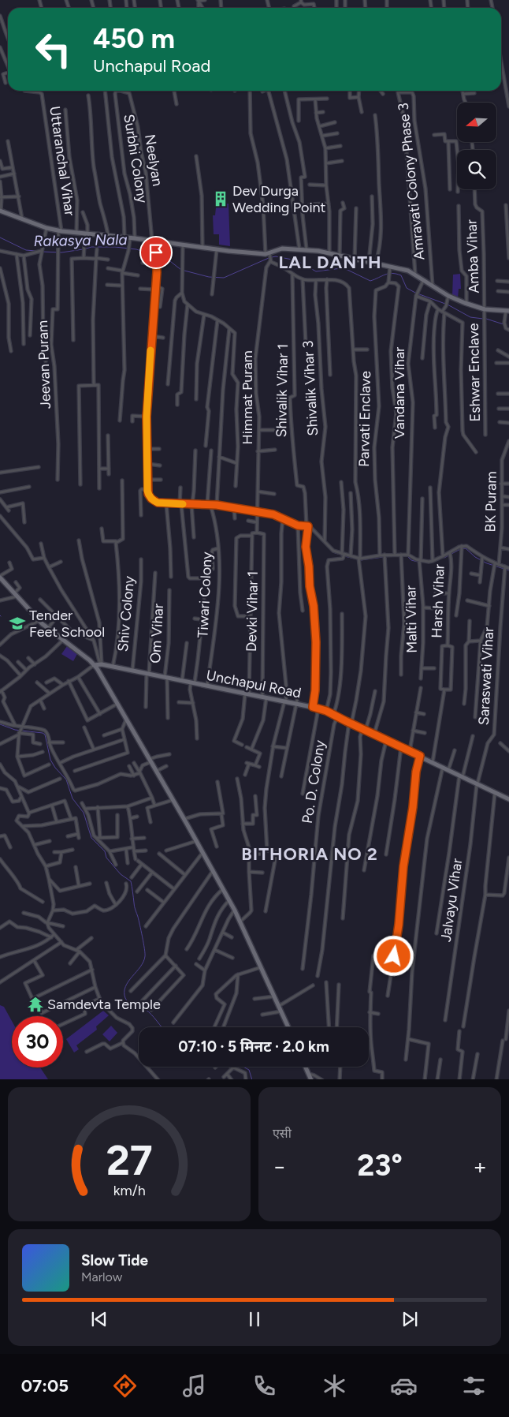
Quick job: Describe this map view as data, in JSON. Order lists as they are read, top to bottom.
{
  "streets": {
    "street": [
      "Surbhi Colony",
      "Neelyan",
      "Uttaranchal Vihar",
      "Amravati Colony Phase 3",
      "Amba Vihar",
      "Jeevan Puram",
      "Eshwar Enclave",
      "Shivalik Vihar 3",
      "Shivalik Vihar 1",
      "Vandana Vihar",
      "Himmat Puram",
      "Parvati Enclave",
      "BK Puram",
      "Tiwari Colony",
      "Harsh Vihar",
      "Devki Vihar 1",
      "Shiv Colony",
      "Malti Vihar",
      "Om Vihar",
      "Saraswati Vihar",
      "Unchapul Road",
      "Po. D. Colony",
      "Jalvayu Vihar"
    ]
  },
  "crossings": [
    ["Surbhi Colony", "Neelyan"],
    ["Uttaranchal Vihar", "Jeevan Puram"],
    ["Amba Vihar", "Eshwar Enclave"],
    ["Himmat Puram", "Devki Vihar 1"],
    ["Tiwari Colony", "Unchapul Road"],
    ["Devki Vihar 1", "Unchapul Road"],
    ["Shiv Colony", "Unchapul Road"],
    ["Om Vihar", "Unchapul Road"],
    ["Saraswati Vihar", "Unchapul Road"],
    ["Saraswati Vihar", "Jalvayu Vihar"],
    ["Unchapul Road", "Po. D. Colony"],
    ["Unchapul Road", "Jalvayu Vihar"]
  ],
  "districts": ["LAL DANTH", "BITHORIA NO 2"],
  "water": ["Rakasya Nala"],
  "places": {
    "building": ["Dev Durga Wedding Point"],
    "school or university": ["Tender Feet School"],
    "temple": ["Samdevta Temple"]
  },
  "north": "left",
  "page": {
    "turn": ["450 m", "Unchapul Road"],
    "limit": "30",
    "trip": "07:10 · 5 मिनट · 2.0 km",
    "tile": "एसी",
    "heat": ["−", "23°", "+"],
    "song": ["Slow Tide", "Marlow"],
    "tabs": "07:05",
    "gauge": ["27", "km/h"]
  }
}
